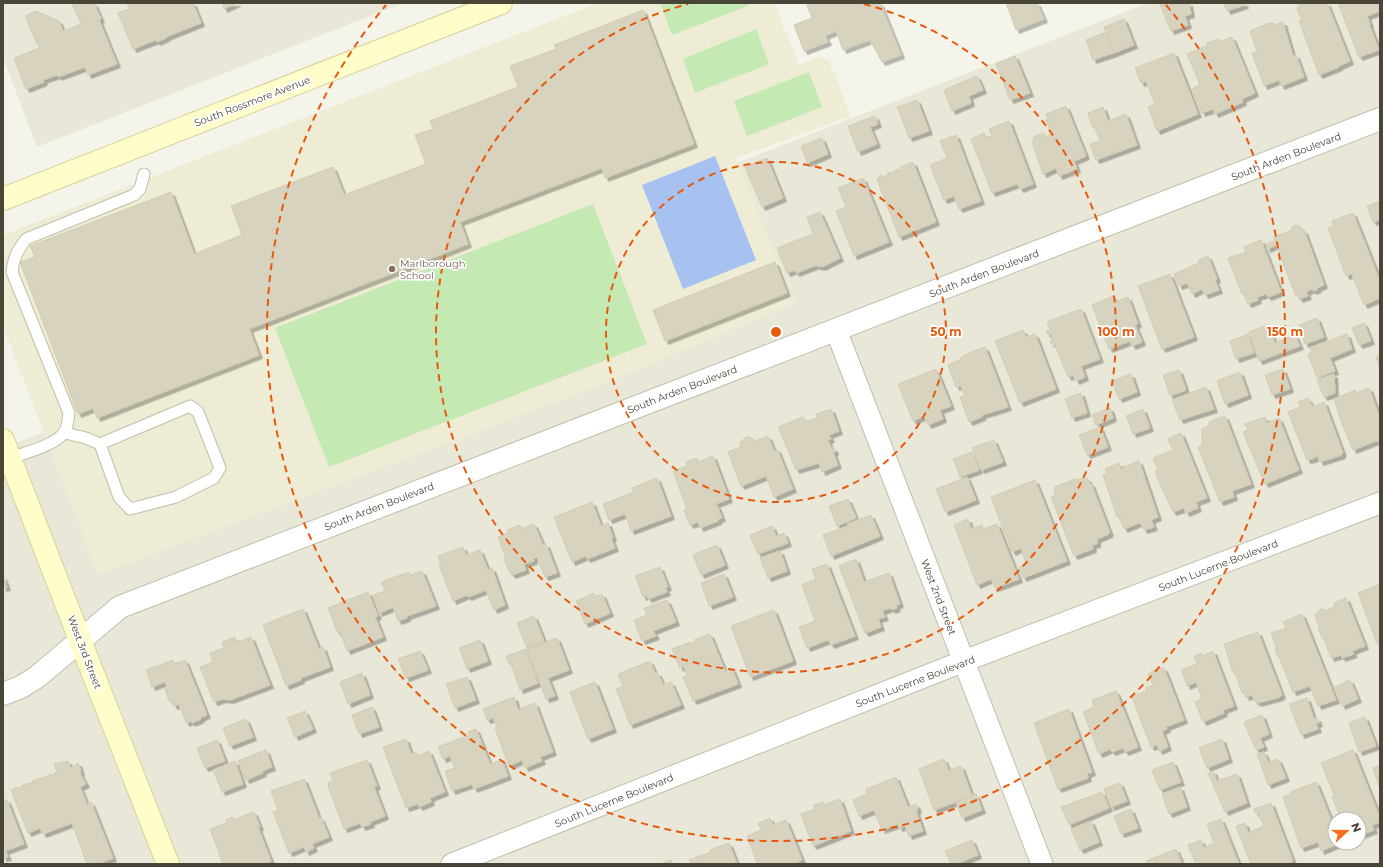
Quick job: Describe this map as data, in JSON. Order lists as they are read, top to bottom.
{
  "streets": {
    "main road": ["South Rossmore Avenue", "West 3rd Street"],
    "street": ["South Arden Boulevard", "South Lucerne Boulevard", "West 2nd Street"]
  },
  "crossings": [
    ["South Arden Boulevard", "West 2nd Street"],
    ["South Arden Boulevard", "West 3rd Street"],
    ["South Lucerne Boulevard", "West 2nd Street"]
  ],
  "places": ["Marlborough School"],
  "north": "right",
  "rings": ["50 m", "100 m", "150 m"]
}
